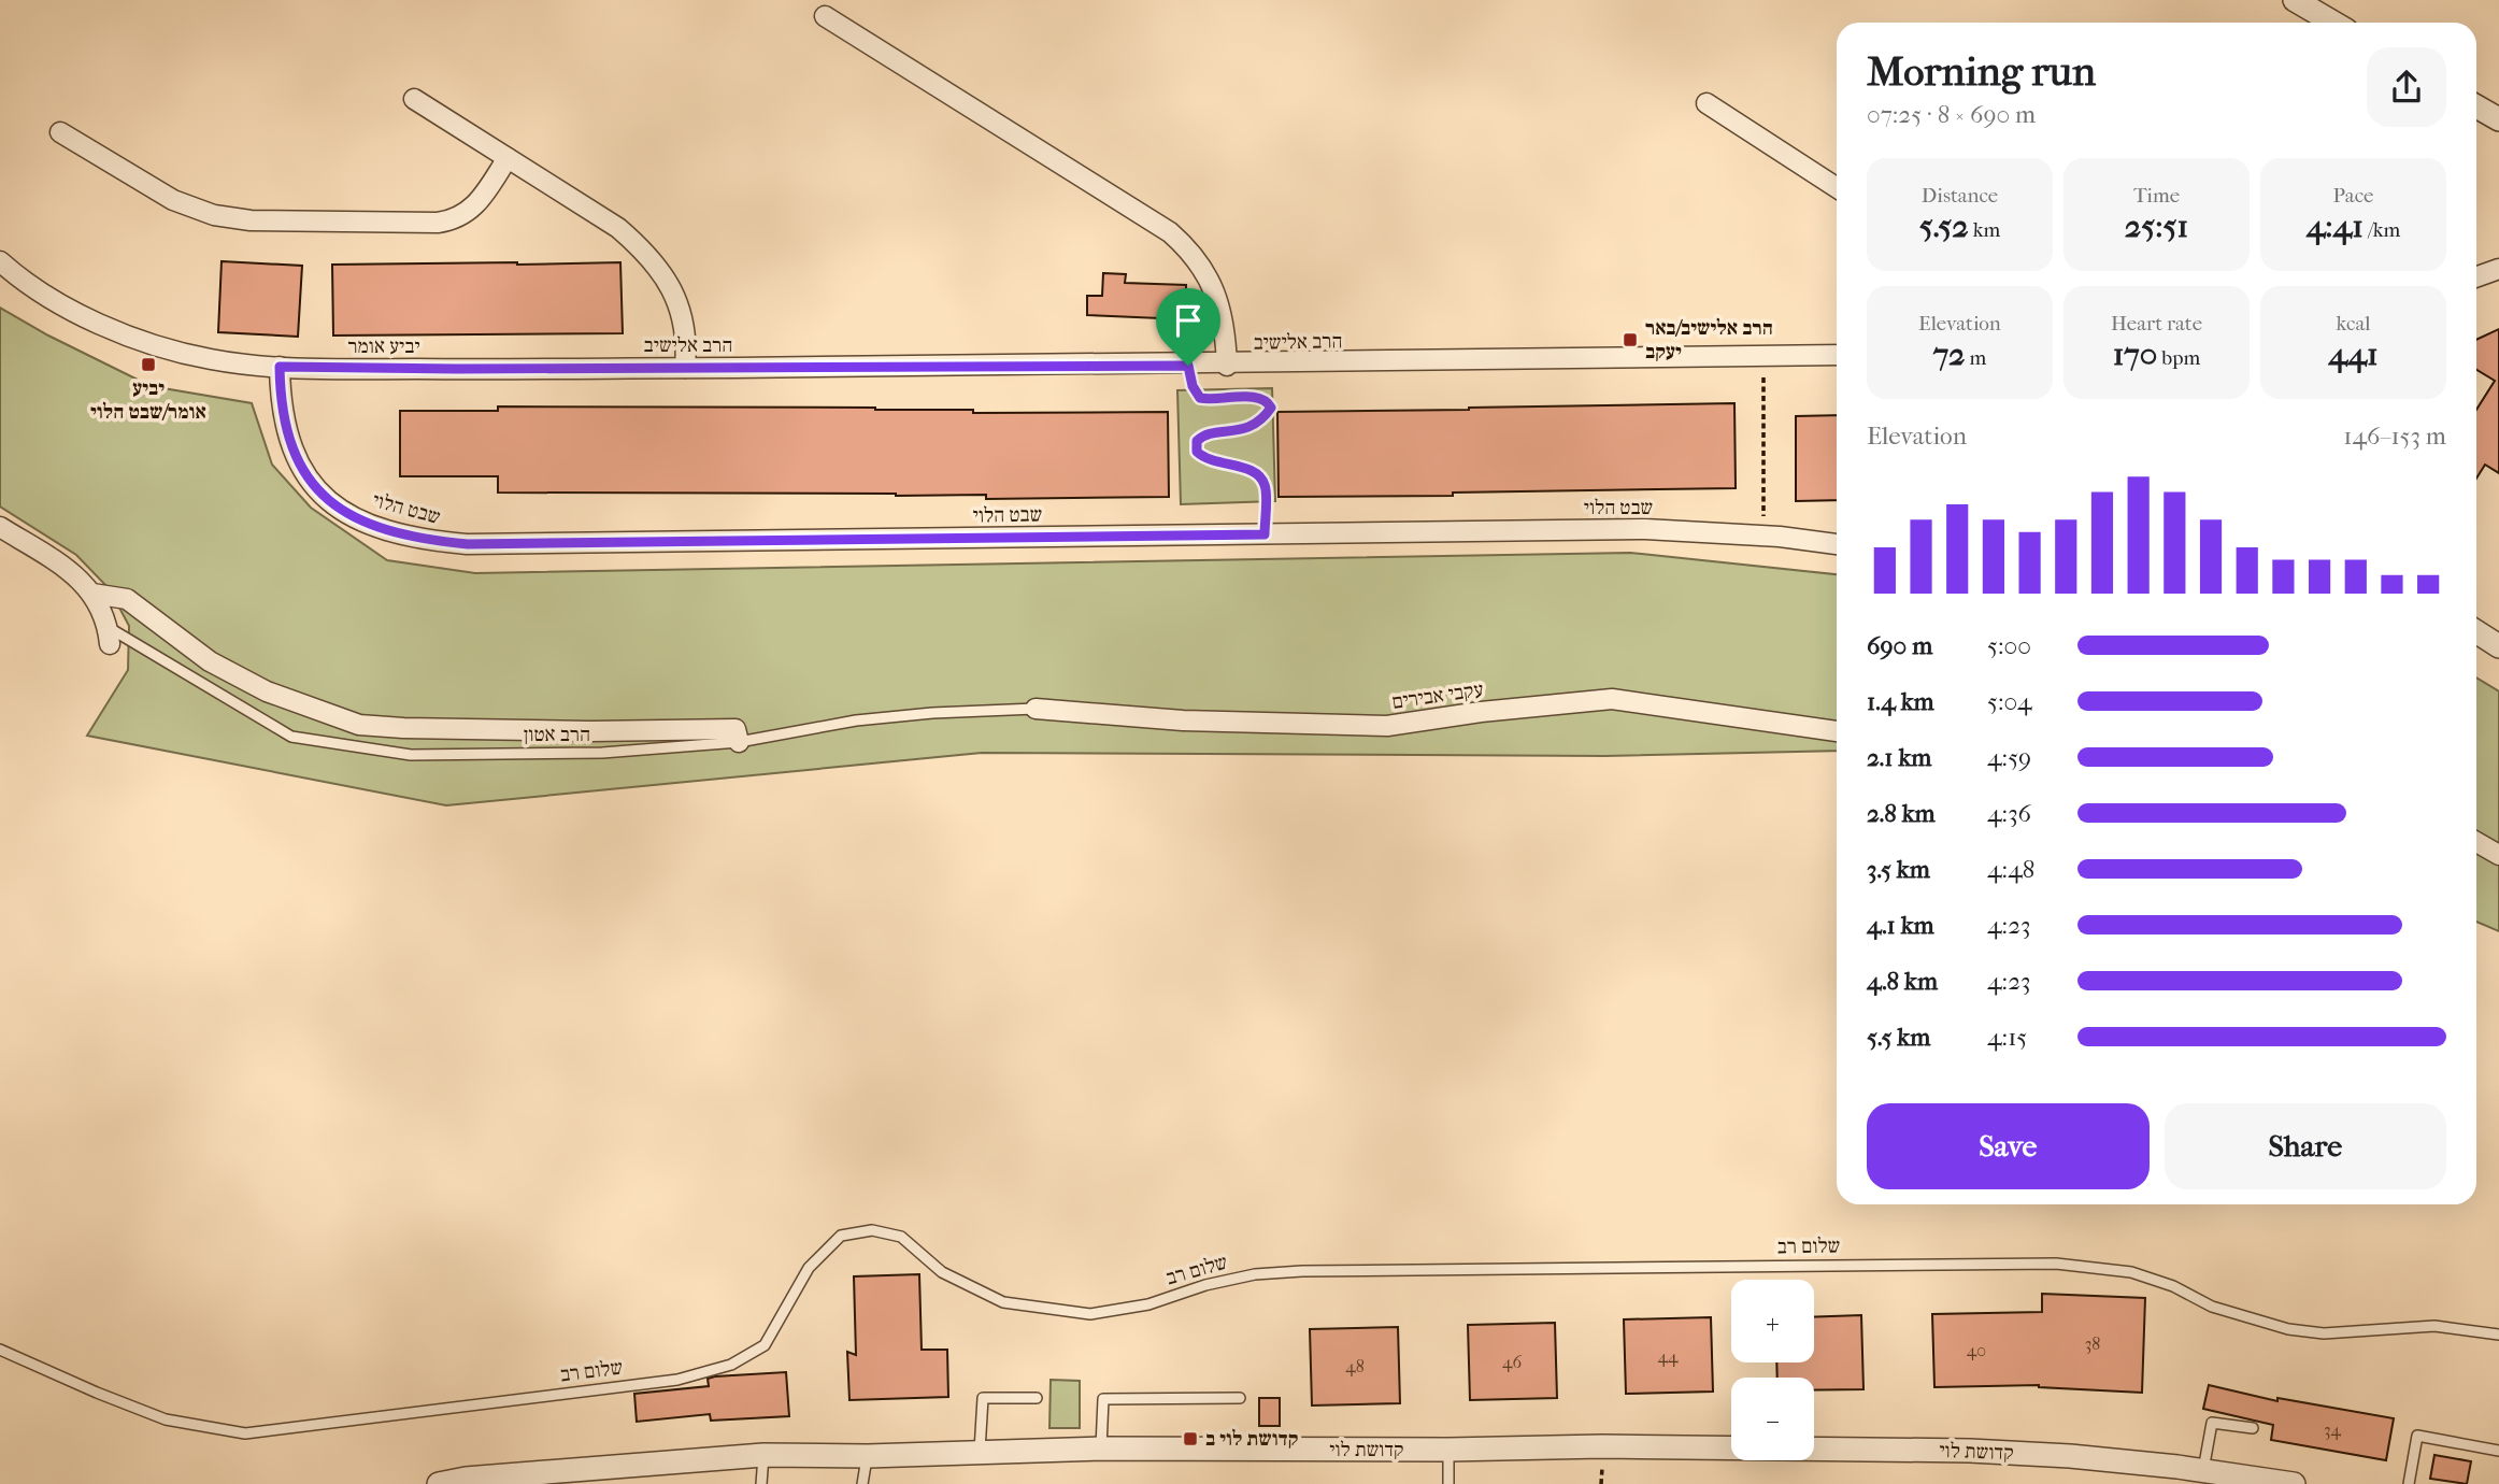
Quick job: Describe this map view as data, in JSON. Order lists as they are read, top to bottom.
{
  "streets": {
    "street": [
      "הרב אלישיב",
      "יביע אומר",
      "שבט הלוי",
      "עקבי אבירים",
      "קדושת לוי"
    ],
    "lane": ["הרב אטון", "שלום רב"]
  },
  "crossings": [
    ["הרב אלישיב", "יביע אומר"],
    ["יביע אומר", "שבט הלוי"],
    ["עקבי אבירים", "הרב אטון"]
  ],
  "places": {
    "transit": ["הרב אלישיב/באר יעקב", "יביע אומר/שבט הלוי", "קדושת לוי ב"]
  },
  "house_numbers": [
    "38",
    "40",
    "44",
    "46",
    "48",
    "34"
  ],
  "page": {
    "heading": ["Morning run", "07:25 · 8 × 690 m"],
    "stats": [
      ["Distance", "5.52 km"],
      ["Time", "25:51"],
      ["Pace", "4:41 /km"],
      ["Elevation", "72 m"],
      ["Heart rate", "170 bpm"],
      ["kcal", "441"]
    ],
    "chart": ["Elevation", "146–153 m"],
    "list": [
      {
        "name": "690 m",
        "note": "5:00"
      },
      {
        "name": "1.4 km",
        "note": "5:04"
      },
      {
        "name": "2.1 km",
        "note": "4:59"
      },
      {
        "name": "2.8 km",
        "note": "4:36"
      },
      {
        "name": "3.5 km",
        "note": "4:48"
      },
      {
        "name": "4.1 km",
        "note": "4:23"
      },
      {
        "name": "4.8 km",
        "note": "4:23"
      },
      {
        "name": "5.5 km",
        "note": "4:15"
      }
    ],
    "buttons": ["Save", "Share"],
    "map_buttons": ["+", "−"]
  }
}
